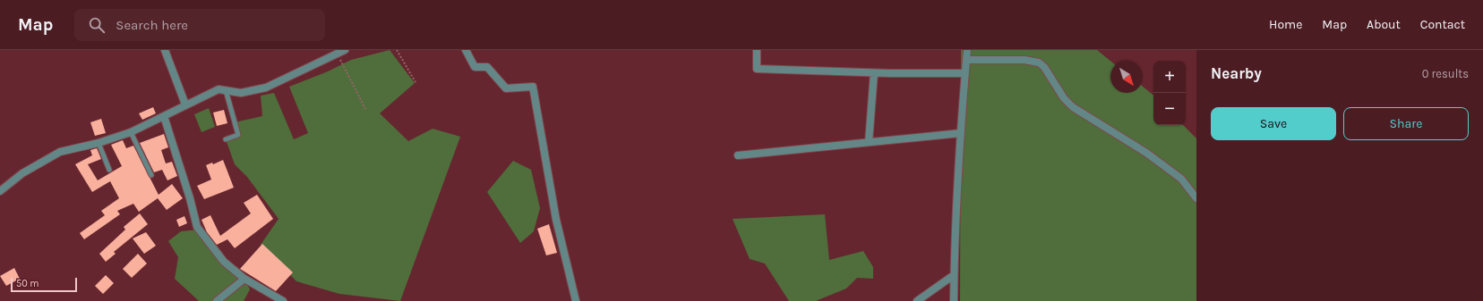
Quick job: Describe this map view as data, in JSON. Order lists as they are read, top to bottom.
{
  "scale_bar": "50 m",
  "north": "bottom right",
  "page": {
    "header": "Map",
    "search": "Search here",
    "nav": [
      "Home",
      "Map",
      "About",
      "Contact"
    ],
    "heading": ["Nearby", "0 results"],
    "map_buttons": ["+", "−"],
    "buttons": ["Save", "Share"],
    "scale": "50 m"
  }
}
